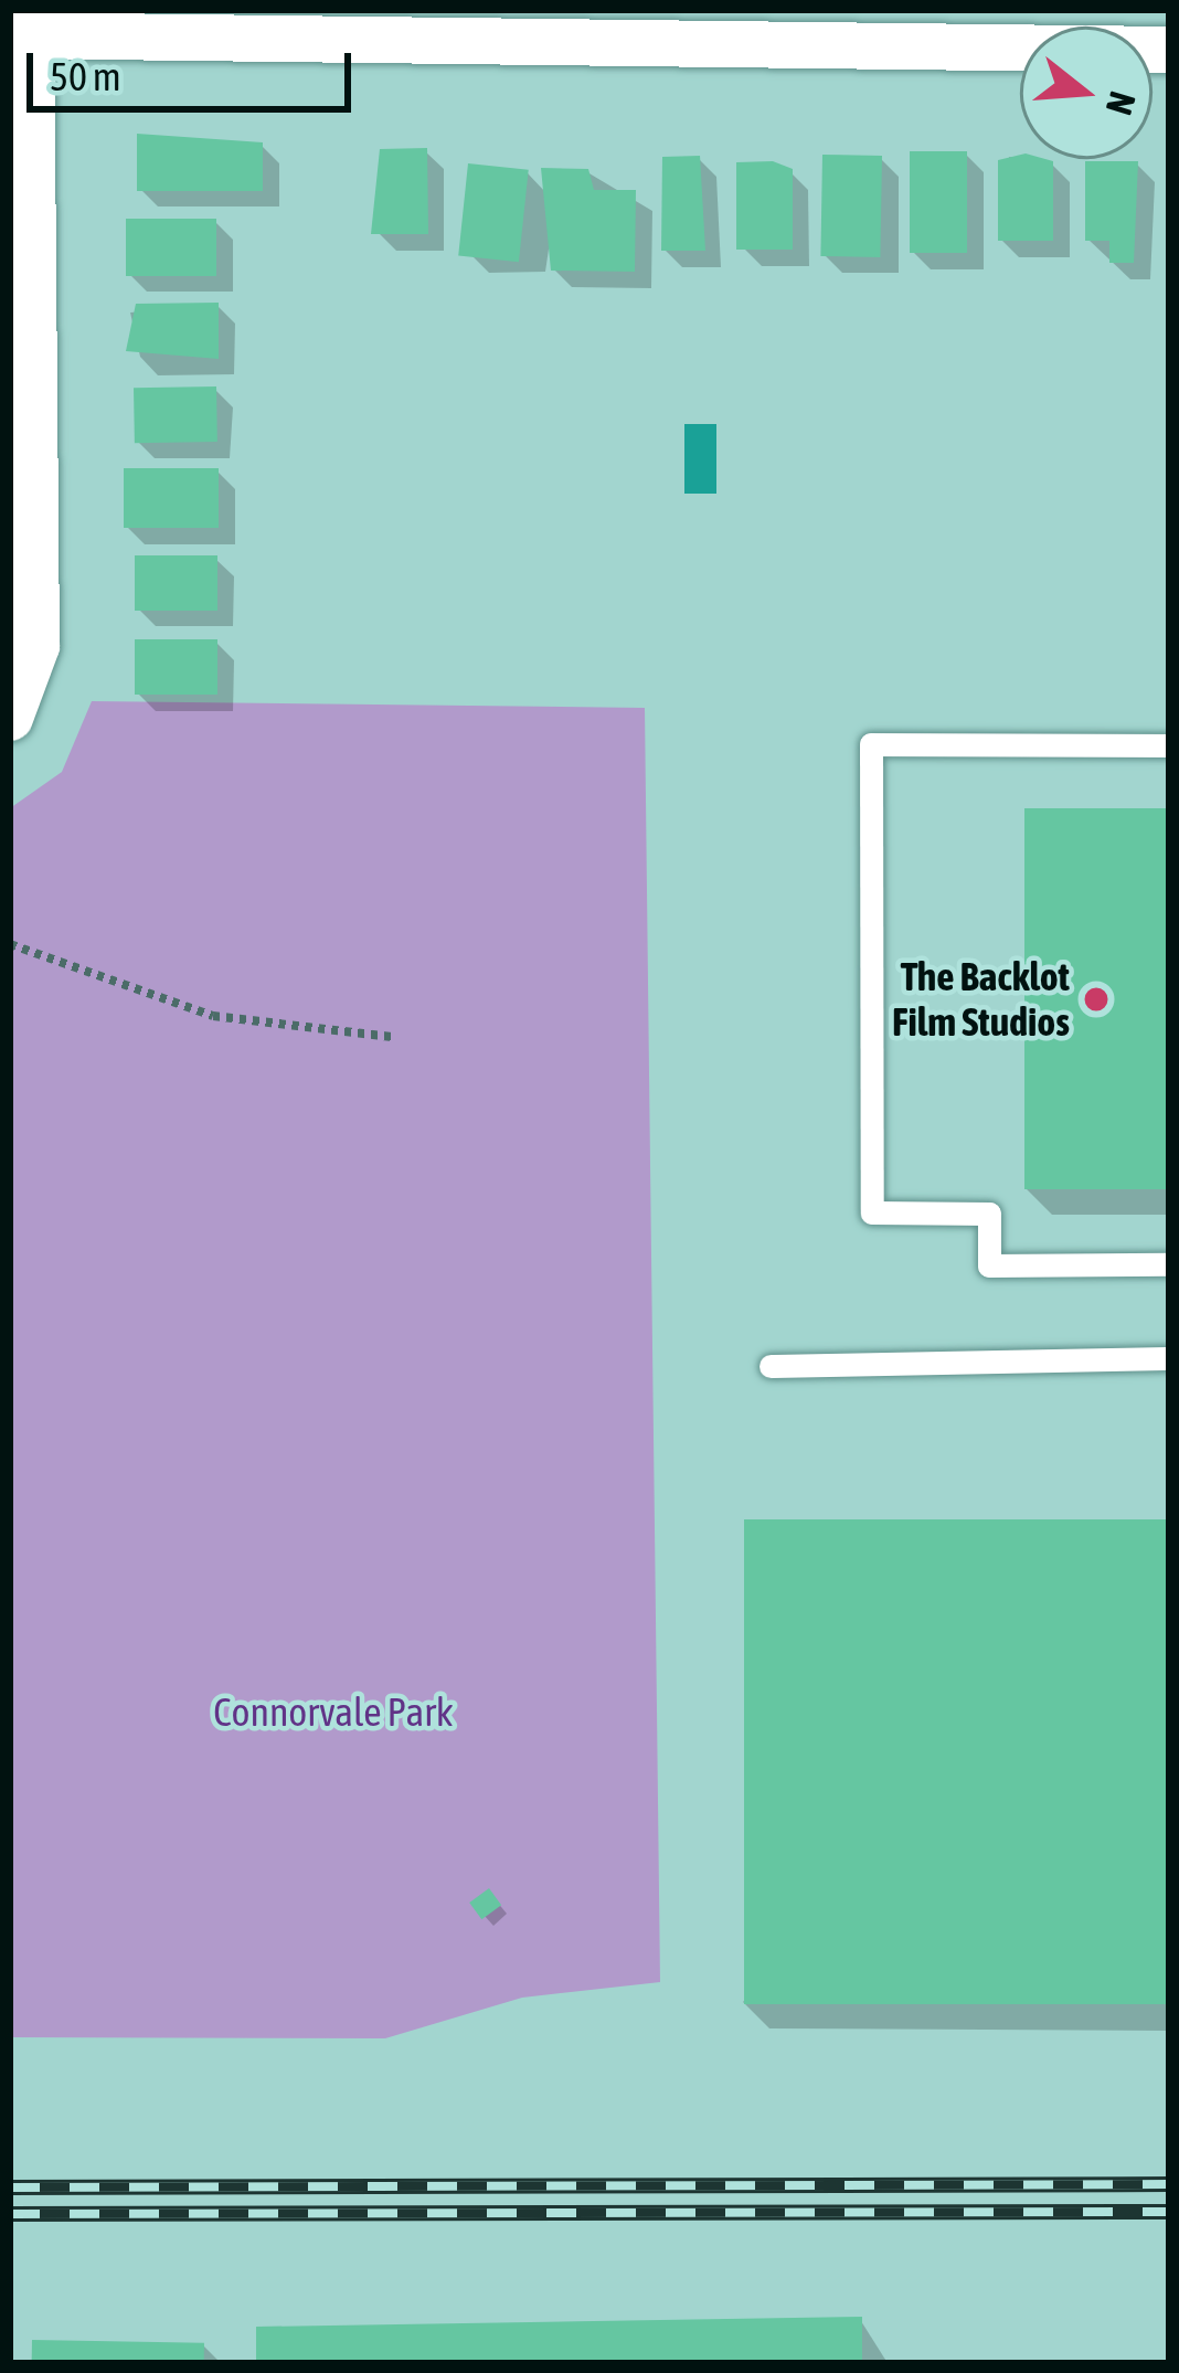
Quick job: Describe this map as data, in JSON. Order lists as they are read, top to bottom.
{
  "parks": ["Connorvale Park"],
  "places": ["The Backlot Film Studios"],
  "scale_bar": "50 m",
  "north": "right"
}
